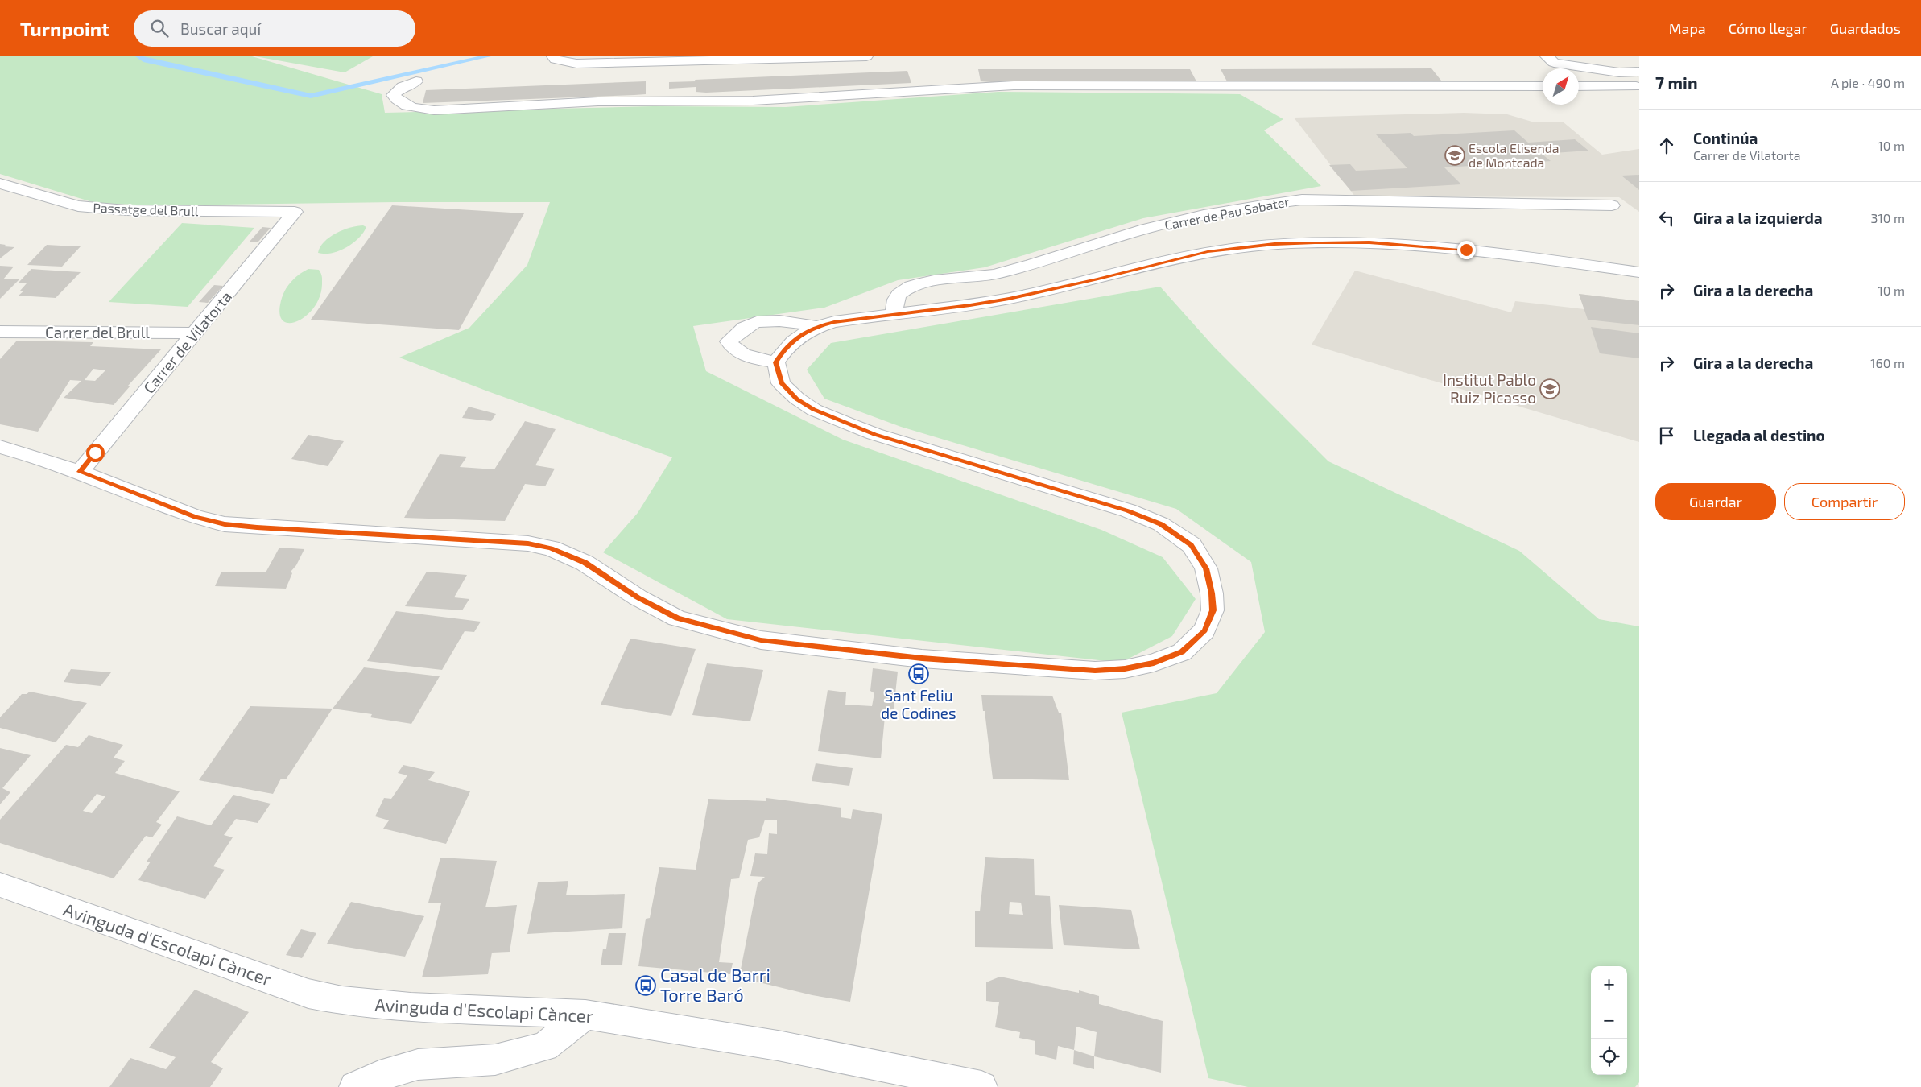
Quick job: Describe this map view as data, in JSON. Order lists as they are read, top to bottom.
{
  "streets": {
    "street": [
      "Passatge del Brull",
      "Carrer de Pau Sabater",
      "Carrer del Brull",
      "Carrer de Vilatorta",
      "Avinguda d'Escolapi Càncer"
    ]
  },
  "crossings": [
    ["Passatge del Brull", "Carrer de Vilatorta"],
    ["Carrer del Brull", "Carrer de Vilatorta"]
  ],
  "places": {
    "school or university": ["Escola Elisenda de Montcada", "Institut Pablo Ruiz Picasso"],
    "bus stop": ["Sant Feliu de Codines", "Casal de Barri Torre Baró"]
  },
  "north": "top right",
  "page": {
    "header": "Turnpoint",
    "search": "Buscar aquí",
    "nav": ["Mapa", "Cómo llegar", "Guardados"],
    "heading": ["7 min", "A pie · 490 m"],
    "list": [
      ["Continúa", "Carrer de Vilatorta", "10 m"],
      ["Gira a la izquierda", "310 m"],
      ["Gira a la derecha", "10 m"],
      ["Gira a la derecha", "160 m"],
      "Llegada al destino"
    ],
    "buttons": ["Guardar", "Compartir"],
    "map_buttons": ["+", "−"]
  }
}
